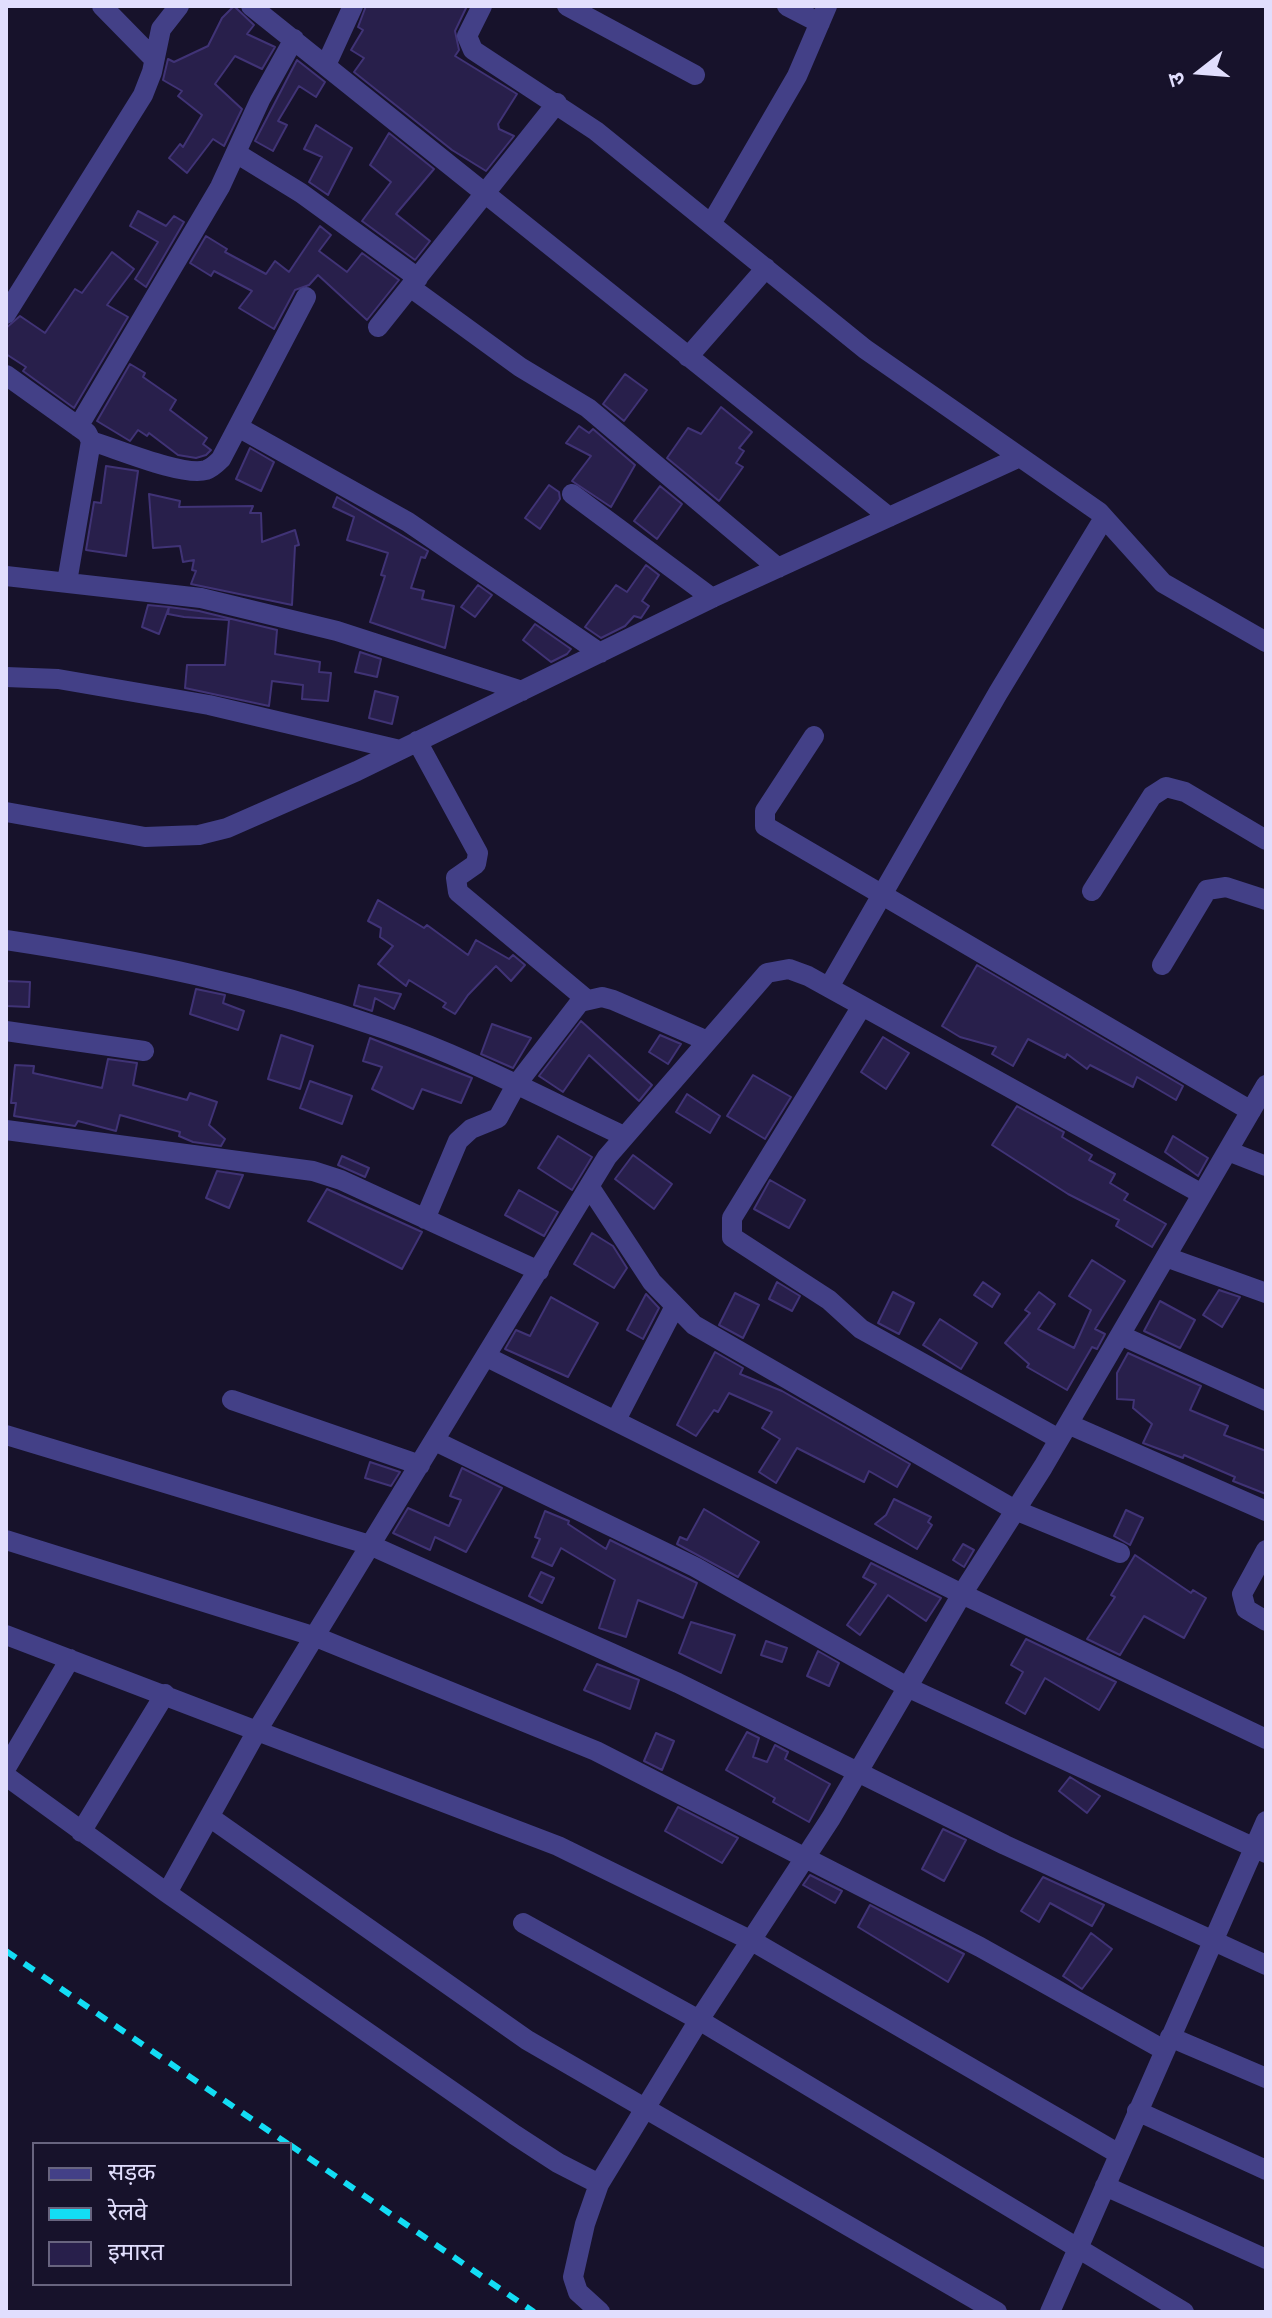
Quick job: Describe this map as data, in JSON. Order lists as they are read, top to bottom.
{
  "legend": ["सड़क", "रेलवे", "इमारत"],
  "north": "left"
}
